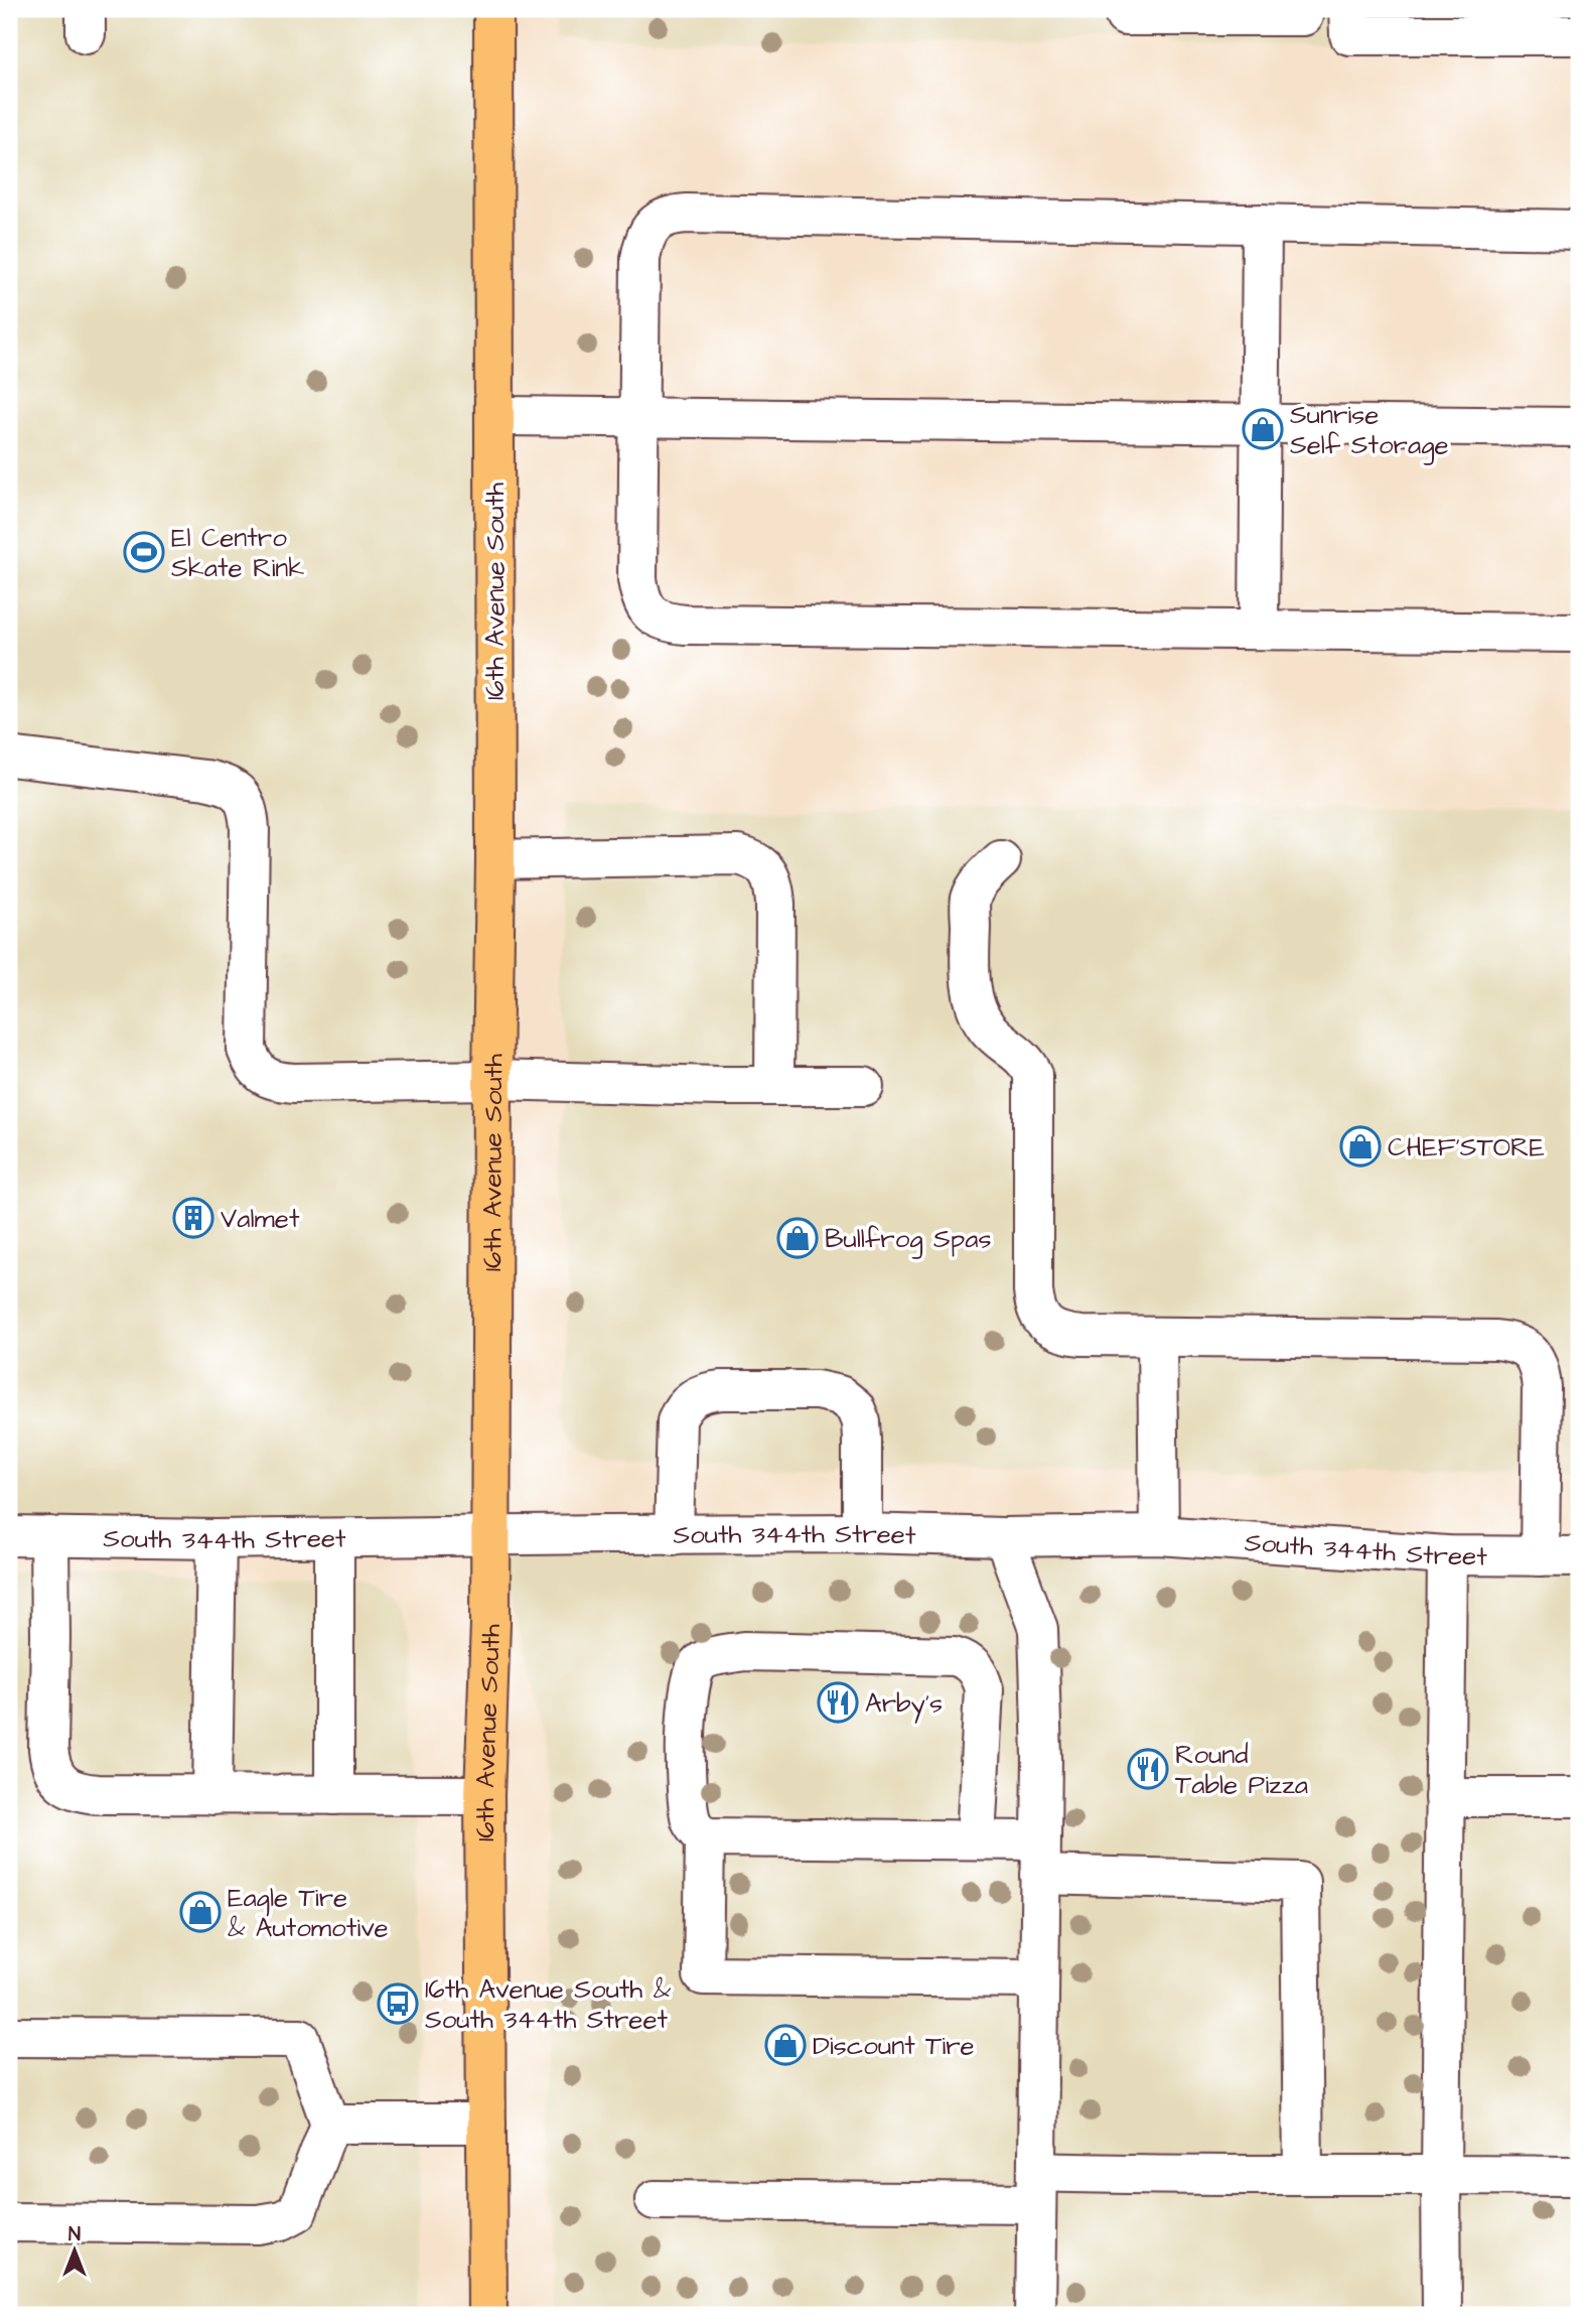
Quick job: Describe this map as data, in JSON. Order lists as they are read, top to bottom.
{
  "streets": {
    "main road": ["16th Avenue South"],
    "street": ["South 344th Street"]
  },
  "crossings": [
    ["16th Avenue South", "South 344th Street"]
  ],
  "places": {
    "shop": [
      "Sunrise Self Storage",
      "CHEF'STORE",
      "Bullfrog Spas",
      "Eagle Tire & Automotive",
      "Discount Tire"
    ],
    "sports": ["El Centro Skate Rink"],
    "building": ["Valmet"],
    "restaurant": ["Arby's", "Round Table Pizza"],
    "bus stop": ["16th Avenue South & South 344th Street"]
  },
  "north": "top"
}
